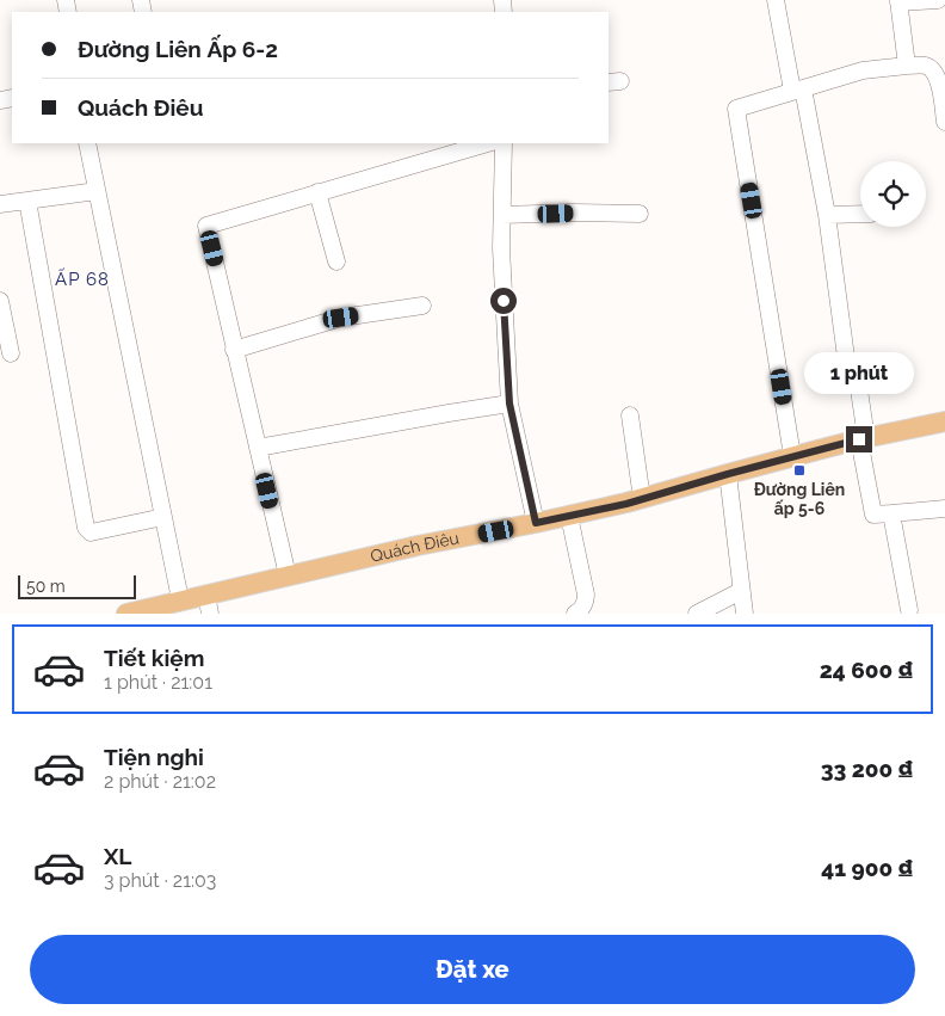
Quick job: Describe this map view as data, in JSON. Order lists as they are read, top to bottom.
{
  "streets": {
    "main road": ["Quách Điêu"]
  },
  "districts": ["ẤP 68"],
  "places": {
    "transit": ["Đường Liên ấp 5-6"]
  },
  "scale_bar": "50 m",
  "page": {
    "banner": ["Đường Liên Ấp 6-2", "Quách Điêu"],
    "bubble": "1 phút",
    "scale": "50 m",
    "list": [
      {
        "name": "Tiết kiệm",
        "note": "1 phút · 21:01",
        "value": "24 600 ₫"
      },
      {
        "name": "Tiện nghi",
        "note": "2 phút · 21:02",
        "value": "33 200 ₫"
      },
      {
        "name": "XL",
        "note": "3 phút · 21:03",
        "value": "41 900 ₫"
      }
    ],
    "buttons": "Đặt xe"
  }
}
